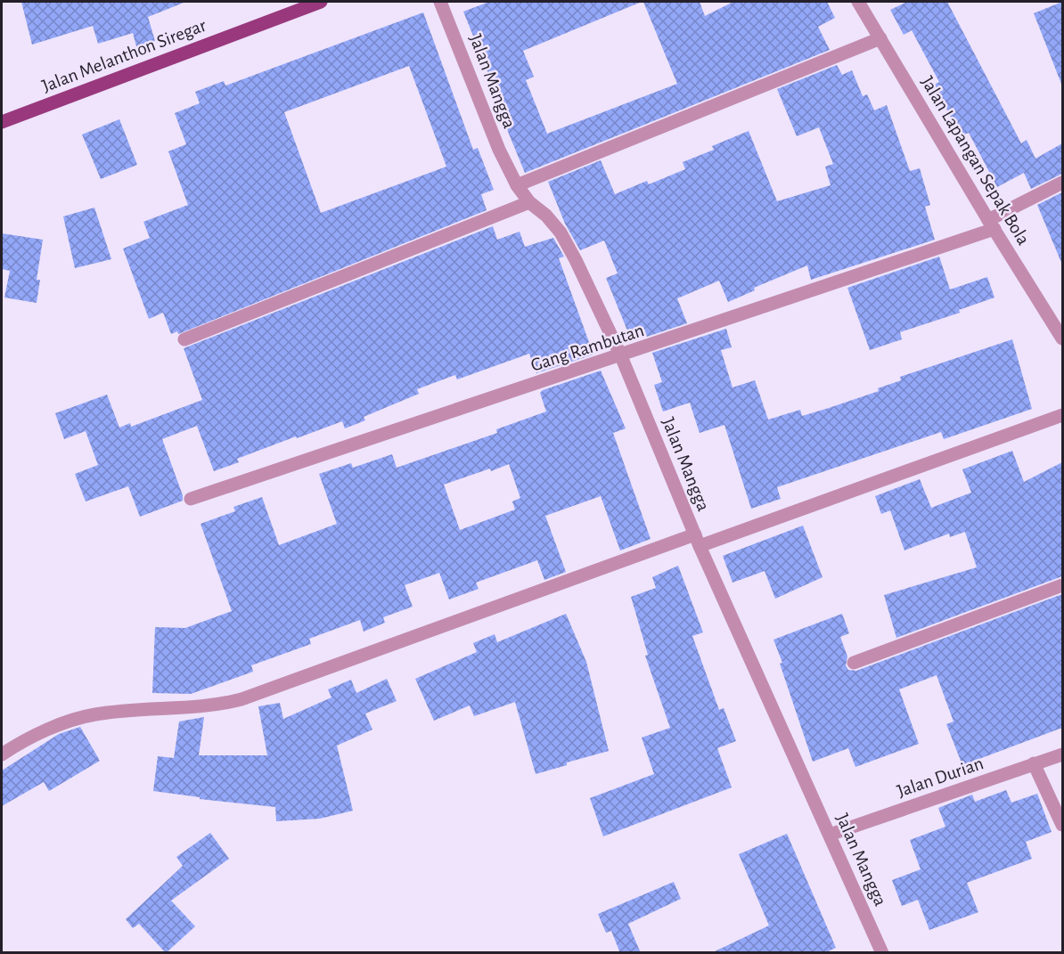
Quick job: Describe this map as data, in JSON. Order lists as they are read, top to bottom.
{
  "streets": {
    "main road": ["Jalan Melanthon Siregar"],
    "street": [
      "Jalan Mangga",
      "Jalan Lapangan Sepak Bola",
      "Gang Rambutan",
      "Jalan Durian"
    ]
  },
  "crossings": [
    ["Jalan Mangga", "Gang Rambutan"],
    ["Jalan Mangga", "Jalan Durian"],
    ["Jalan Lapangan Sepak Bola", "Gang Rambutan"]
  ]
}
